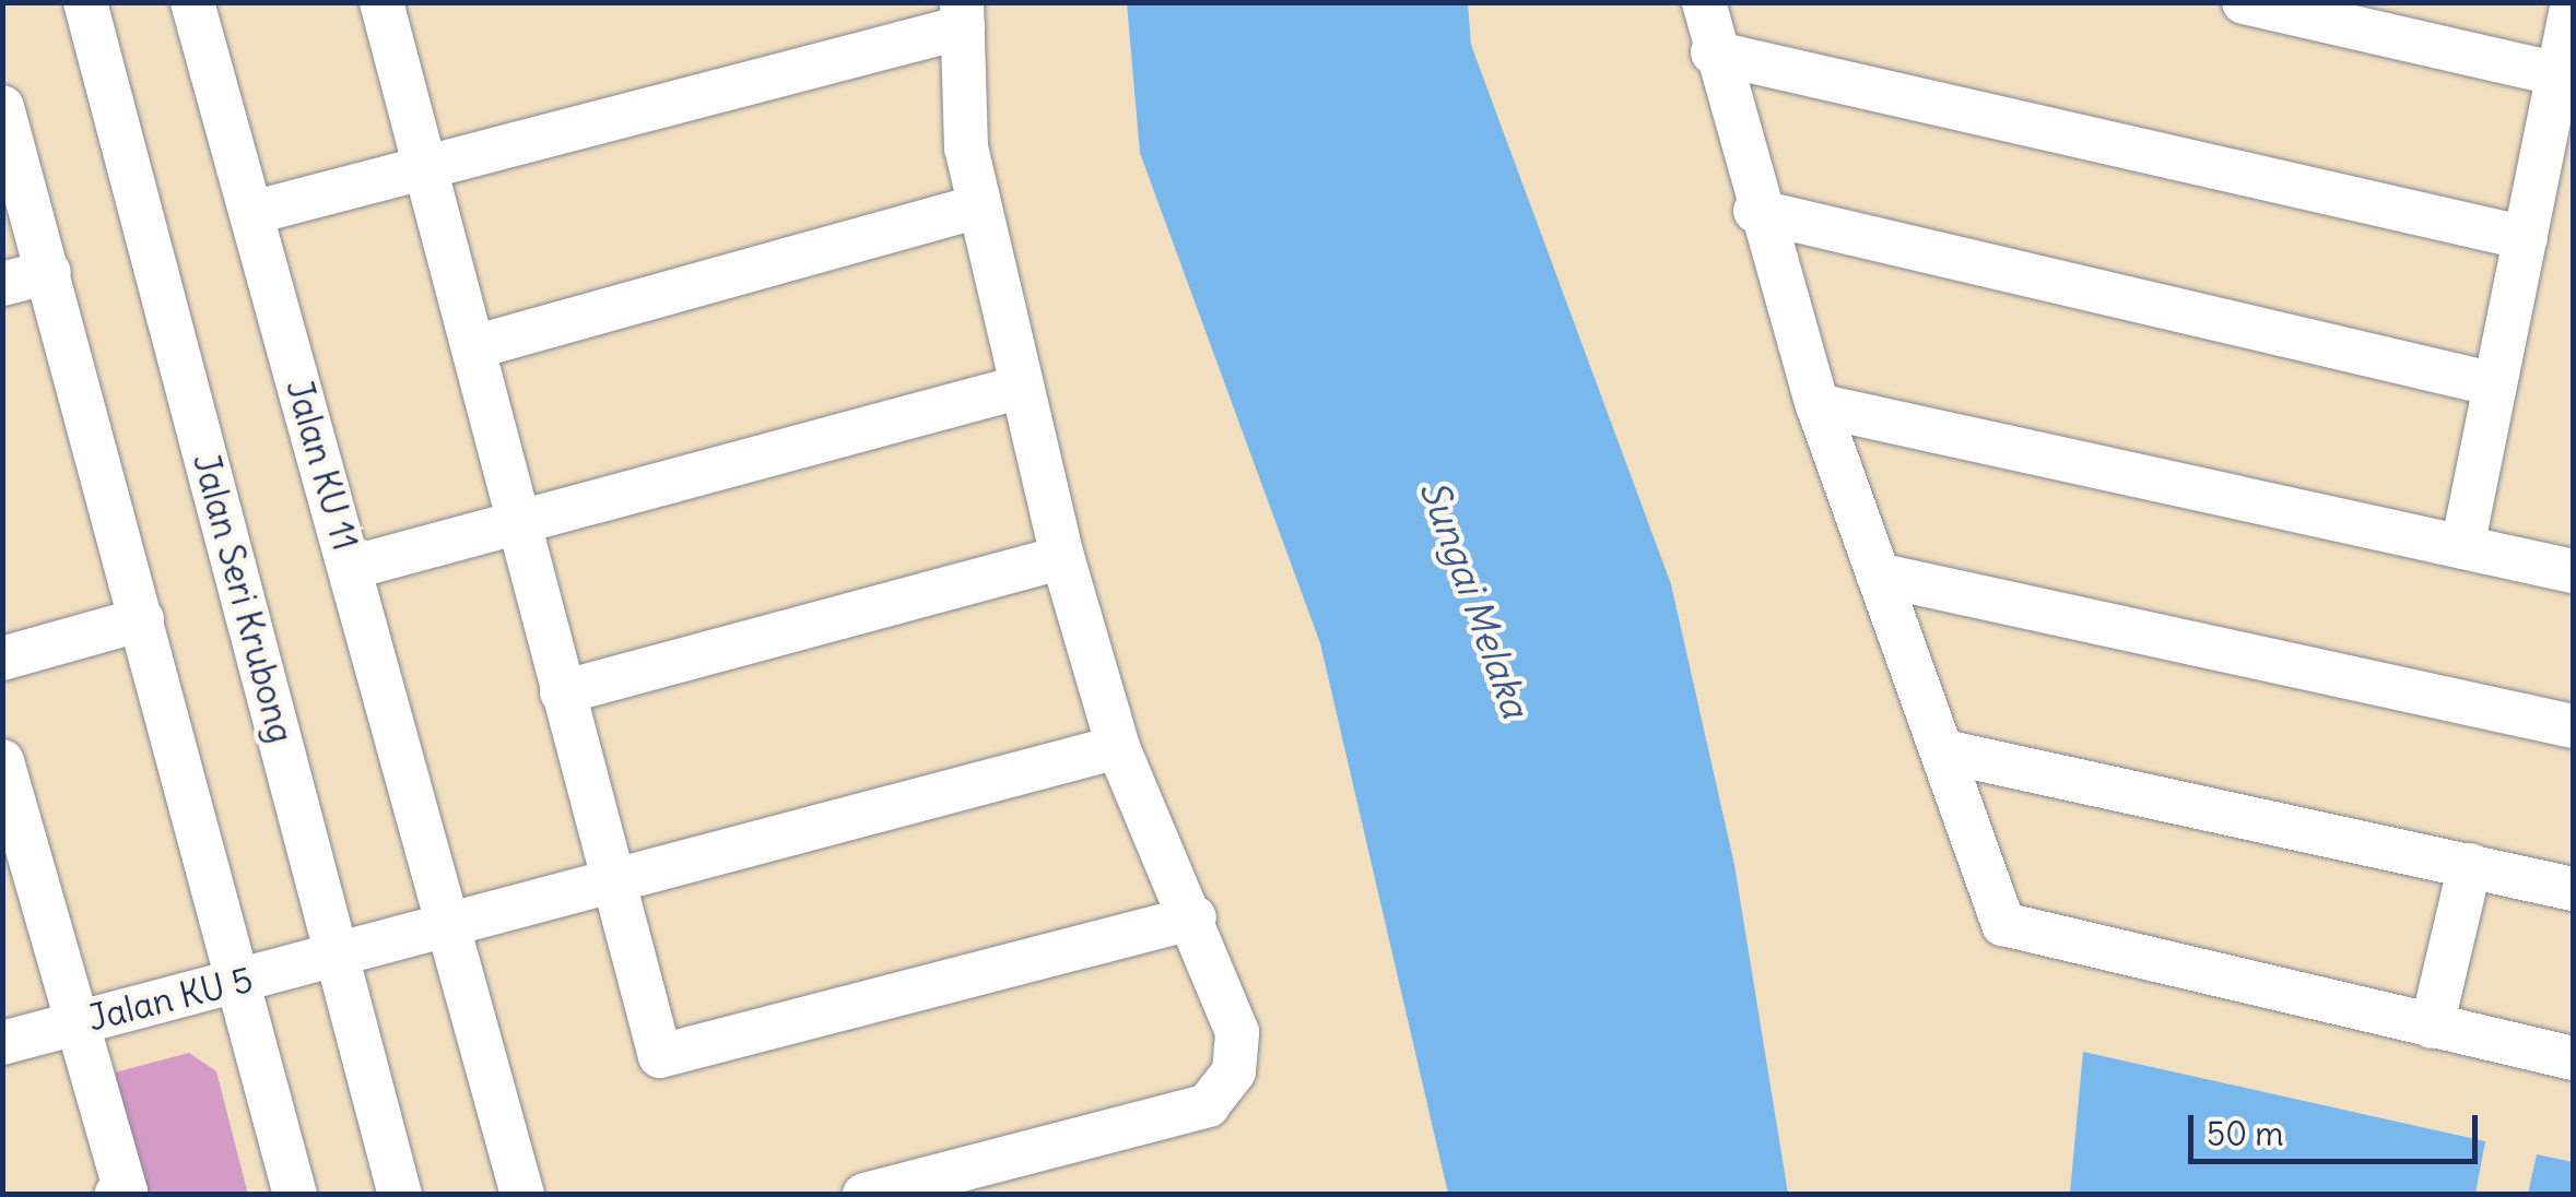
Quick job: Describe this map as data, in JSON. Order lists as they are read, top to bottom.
{
  "streets": {
    "street": ["Jalan KU 11", "Jalan Seri Krubong", "Jalan KU 5"]
  },
  "crossings": [
    ["Jalan KU 11", "Jalan KU 5"],
    ["Jalan Seri Krubong", "Jalan KU 5"]
  ],
  "water": ["Sungai Melaka"],
  "scale_bar": "50 m"
}
